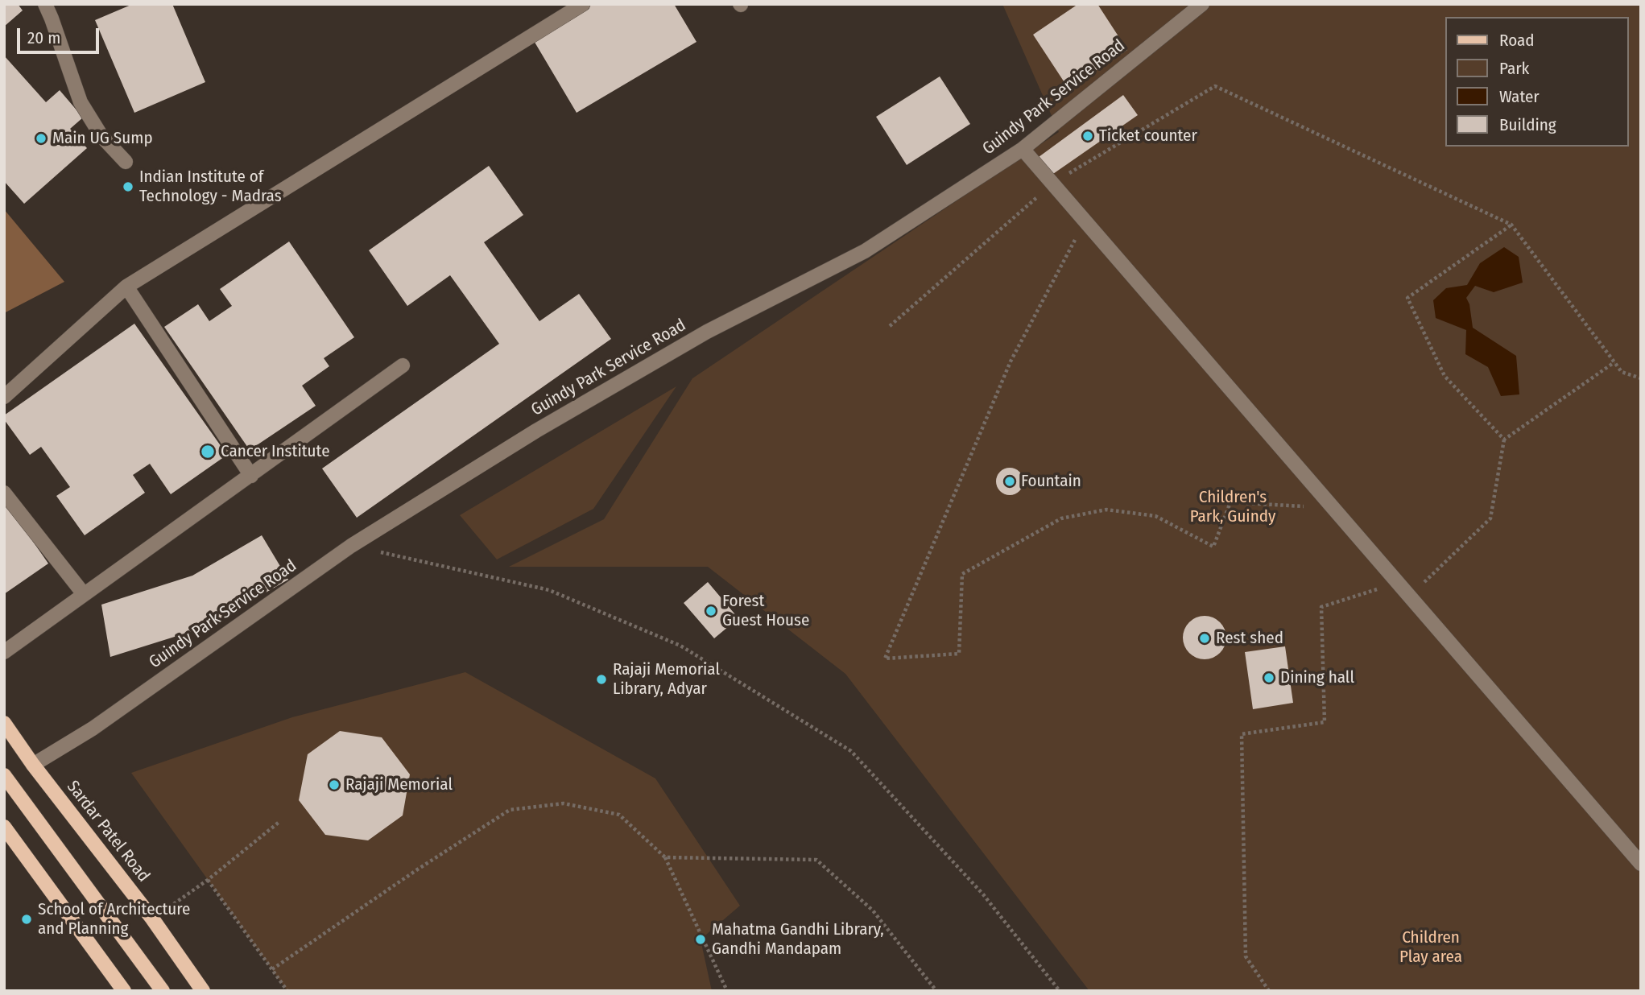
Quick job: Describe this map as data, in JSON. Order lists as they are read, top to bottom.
{
  "streets": {
    "main road": ["Sardar Patel Road"],
    "lane": ["Guindy Park Service Road"]
  },
  "crossings": [
    ["Guindy Park Service Road", "Sardar Patel Road"]
  ],
  "parks": ["Children's Park, Guindy", "Children Play area"],
  "places": [
    "Ticket counter",
    "Main UG Sump",
    "Indian Institute of Technology - Madras",
    "Cancer Institute",
    "Fountain",
    "Forest Guest House",
    "Rest shed",
    "Dining hall",
    "Rajaji Memorial Library, Adyar",
    "Rajaji Memorial",
    "School of Architecture and Planning",
    "Mahatma Gandhi Library, Gandhi Mandapam"
  ],
  "legend": [
    "Road",
    "Park",
    "Water",
    "Building"
  ],
  "scale_bar": "20 m"
}
